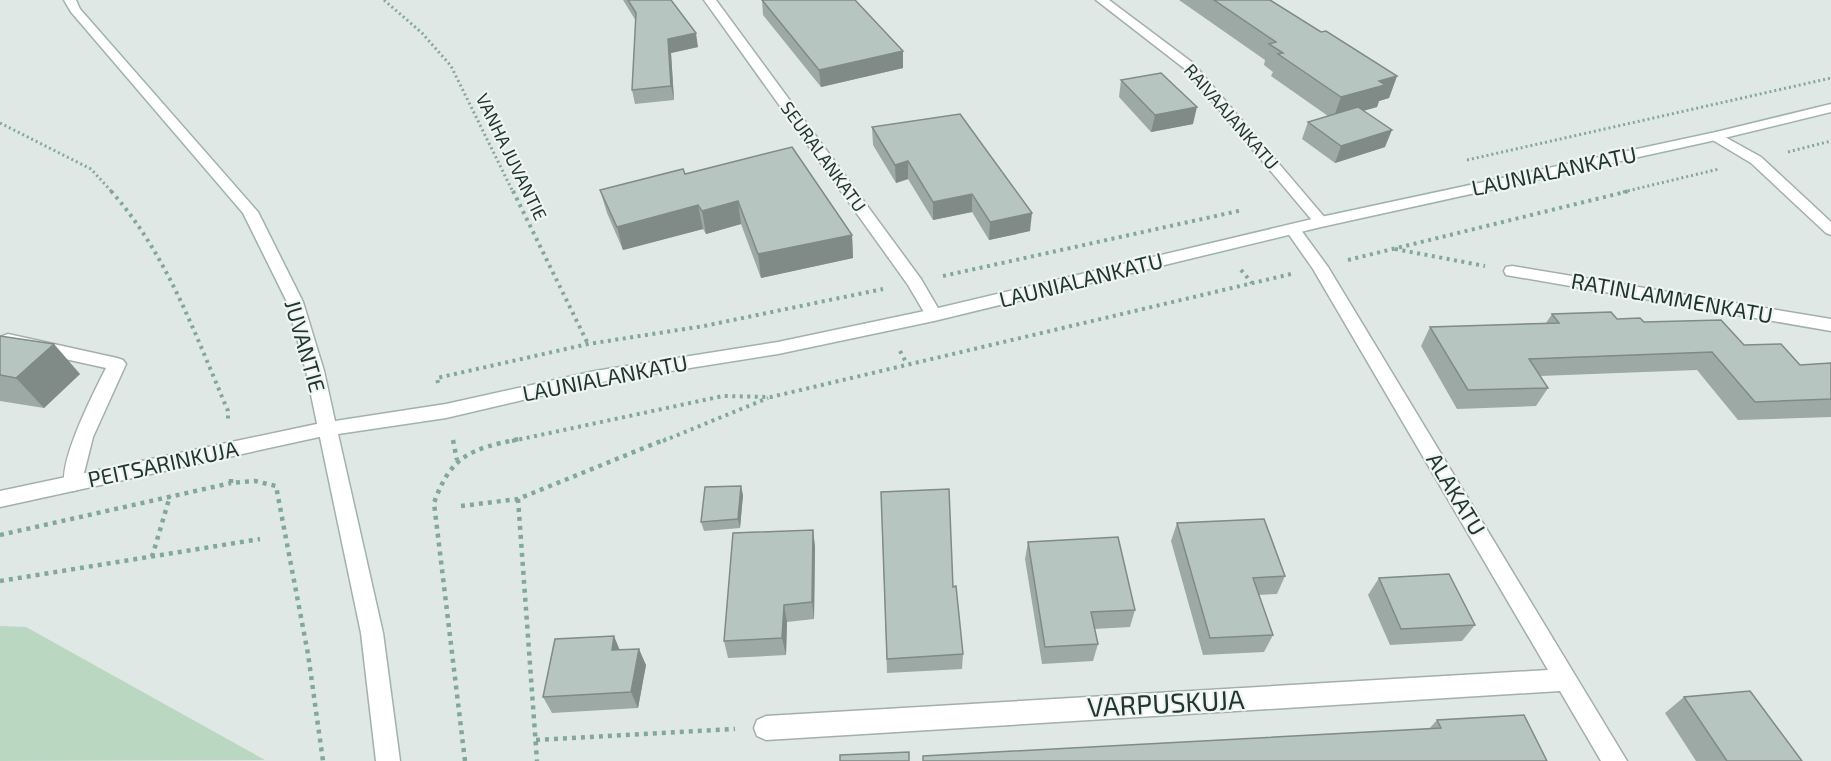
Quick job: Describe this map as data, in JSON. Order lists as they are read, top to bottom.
{
  "streets": {
    "street": [
      "RAIVAAJANKATU",
      "SEURALANKATU",
      "LAUNIALANKATU",
      "RATINLAMMENKATU",
      "JUVANTIE",
      "PEITSARINKUJA",
      "ALAKATU",
      "VARPUSKUJA"
    ],
    "path": ["VANHA JUVANTIE"]
  },
  "crossings": [
    ["RAIVAAJANKATU", "LAUNIALANKATU"],
    ["SEURALANKATU", "LAUNIALANKATU"],
    ["LAUNIALANKATU", "JUVANTIE"],
    ["LAUNIALANKATU", "PEITSARINKUJA"],
    ["LAUNIALANKATU", "ALAKATU"],
    ["JUVANTIE", "PEITSARINKUJA"],
    ["ALAKATU", "VARPUSKUJA"]
  ]
}
